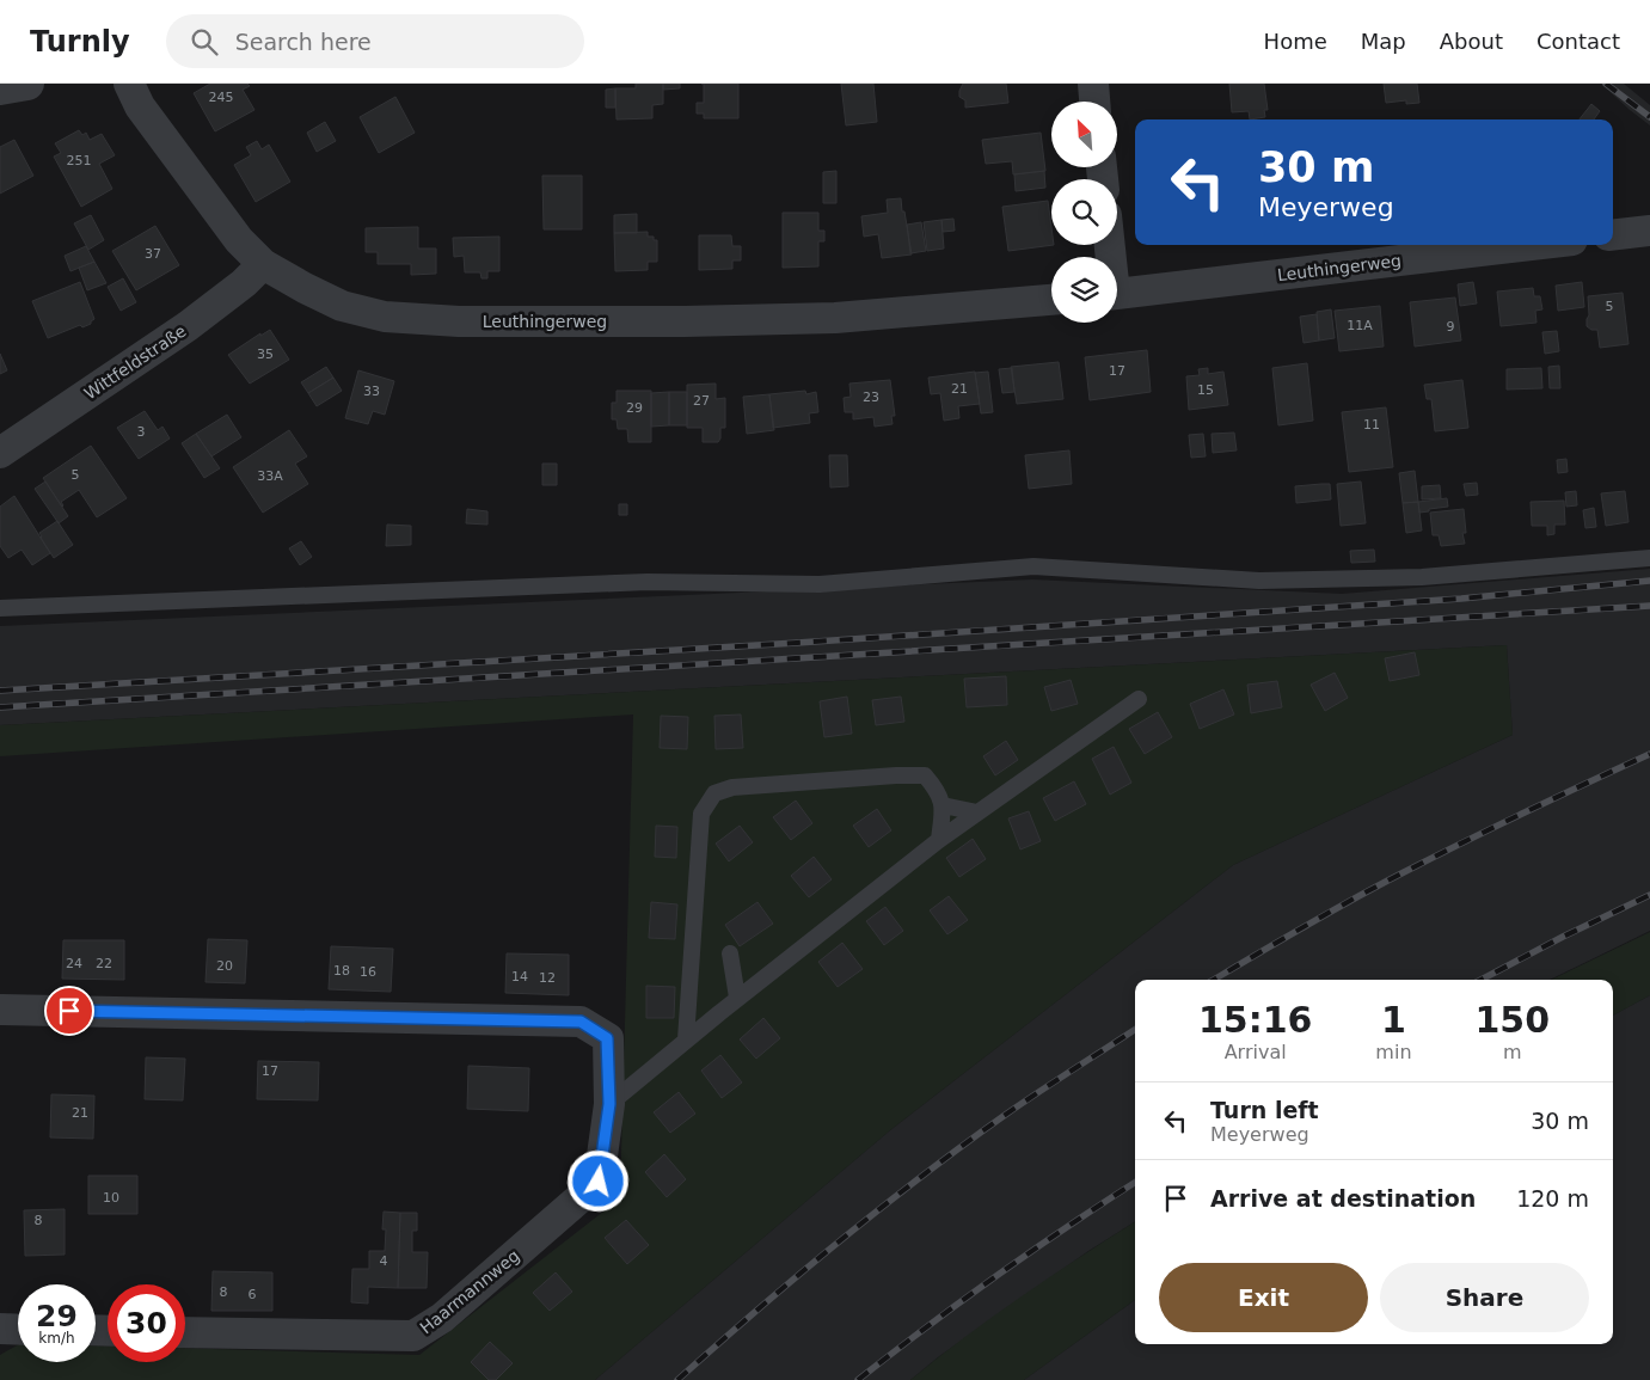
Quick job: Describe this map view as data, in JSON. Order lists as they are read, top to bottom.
{
  "streets": {
    "street": ["Leuthingerweg", "Wittfeldstraße", "Haarmannweg"]
  },
  "crossings": [
    ["Leuthingerweg", "Wittfeldstraße"]
  ],
  "house_numbers": [
    "245",
    "251",
    "37",
    "5",
    "11A",
    "9",
    "35",
    "17",
    "21",
    "15",
    "33",
    "23",
    "27",
    "29",
    "11",
    "3",
    "5",
    "33A",
    "24",
    "22",
    "20",
    "18",
    "16",
    "14",
    "12",
    "17",
    "21",
    "10",
    "8",
    "4",
    "8",
    "6"
  ],
  "north": "top left",
  "page": {
    "header": "Turnly",
    "search": "Search here",
    "nav": [
      "Home",
      "Map",
      "About",
      "Contact"
    ],
    "turn": ["30 m", "Meyerweg"],
    "eta": [
      "15:16",
      "Arrival",
      "1",
      "min",
      "150",
      "m"
    ],
    "list": [
      {
        "name": "Turn left",
        "note": "Meyerweg",
        "value": "30 m"
      },
      {
        "name": "Arrive at destination",
        "value": "120 m"
      }
    ],
    "buttons": ["Exit", "Share"],
    "speed": "29 km/h",
    "limit": "30"
  }
}
